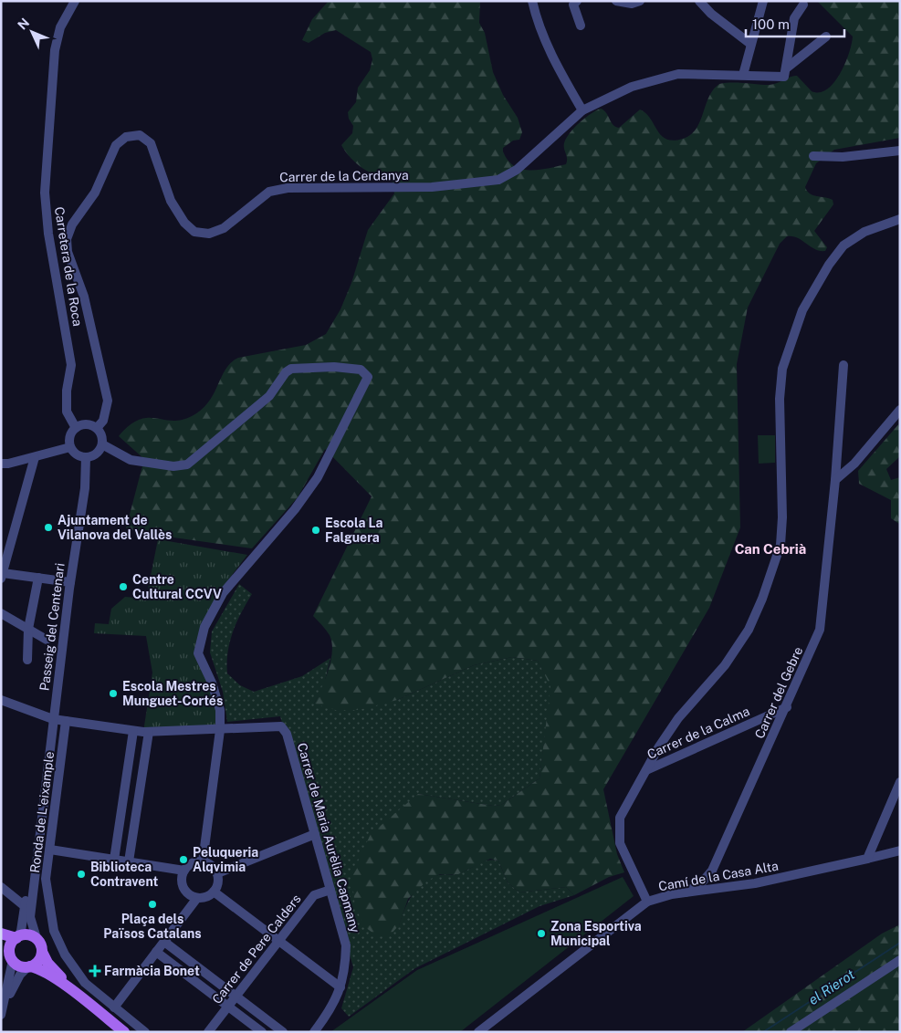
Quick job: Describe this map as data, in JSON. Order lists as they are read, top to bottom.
{
  "streets": {
    "street": [
      "Carrer de la Cerdanya",
      "Carretera de la Roca",
      "Passeig del Centenari",
      "Carrer del Gebre",
      "Carrer de la Calma",
      "Ronda de L'eixample",
      "Carrer de Maria Aurèlia Capmany",
      "Camí de la Casa Alta",
      "Carrer de Pere Calders"
    ]
  },
  "crossings": [
    ["Carrer de la Cerdanya", "Carretera de la Roca"],
    ["Carrer de la Cerdanya", "Passeig del Centenari"],
    ["Carretera de la Roca", "Passeig del Centenari"],
    ["Carrer del Gebre", "Carrer de la Calma"],
    ["Carrer del Gebre", "Camí de la Casa Alta"],
    ["Carrer de Maria Aurèlia Capmany", "Carrer de Pere Calders"]
  ],
  "districts": ["Can Cebrià"],
  "water": ["el Rierot"],
  "places": {
    "other": [
      "Ajuntament de Vilanova del Vallès",
      "Escola La Falguera",
      "Centre Cultural CCVV",
      "Escola Mestres Munguet-Cortés",
      "Peluqueria Alqvimia",
      "Biblioteca Contravent",
      "Plaça dels Països Catalans",
      "Zona Esportiva Municipal"
    ],
    "health": ["Farmàcia Bonet"]
  },
  "scale_bar": "100 m",
  "north": "top left"
}
